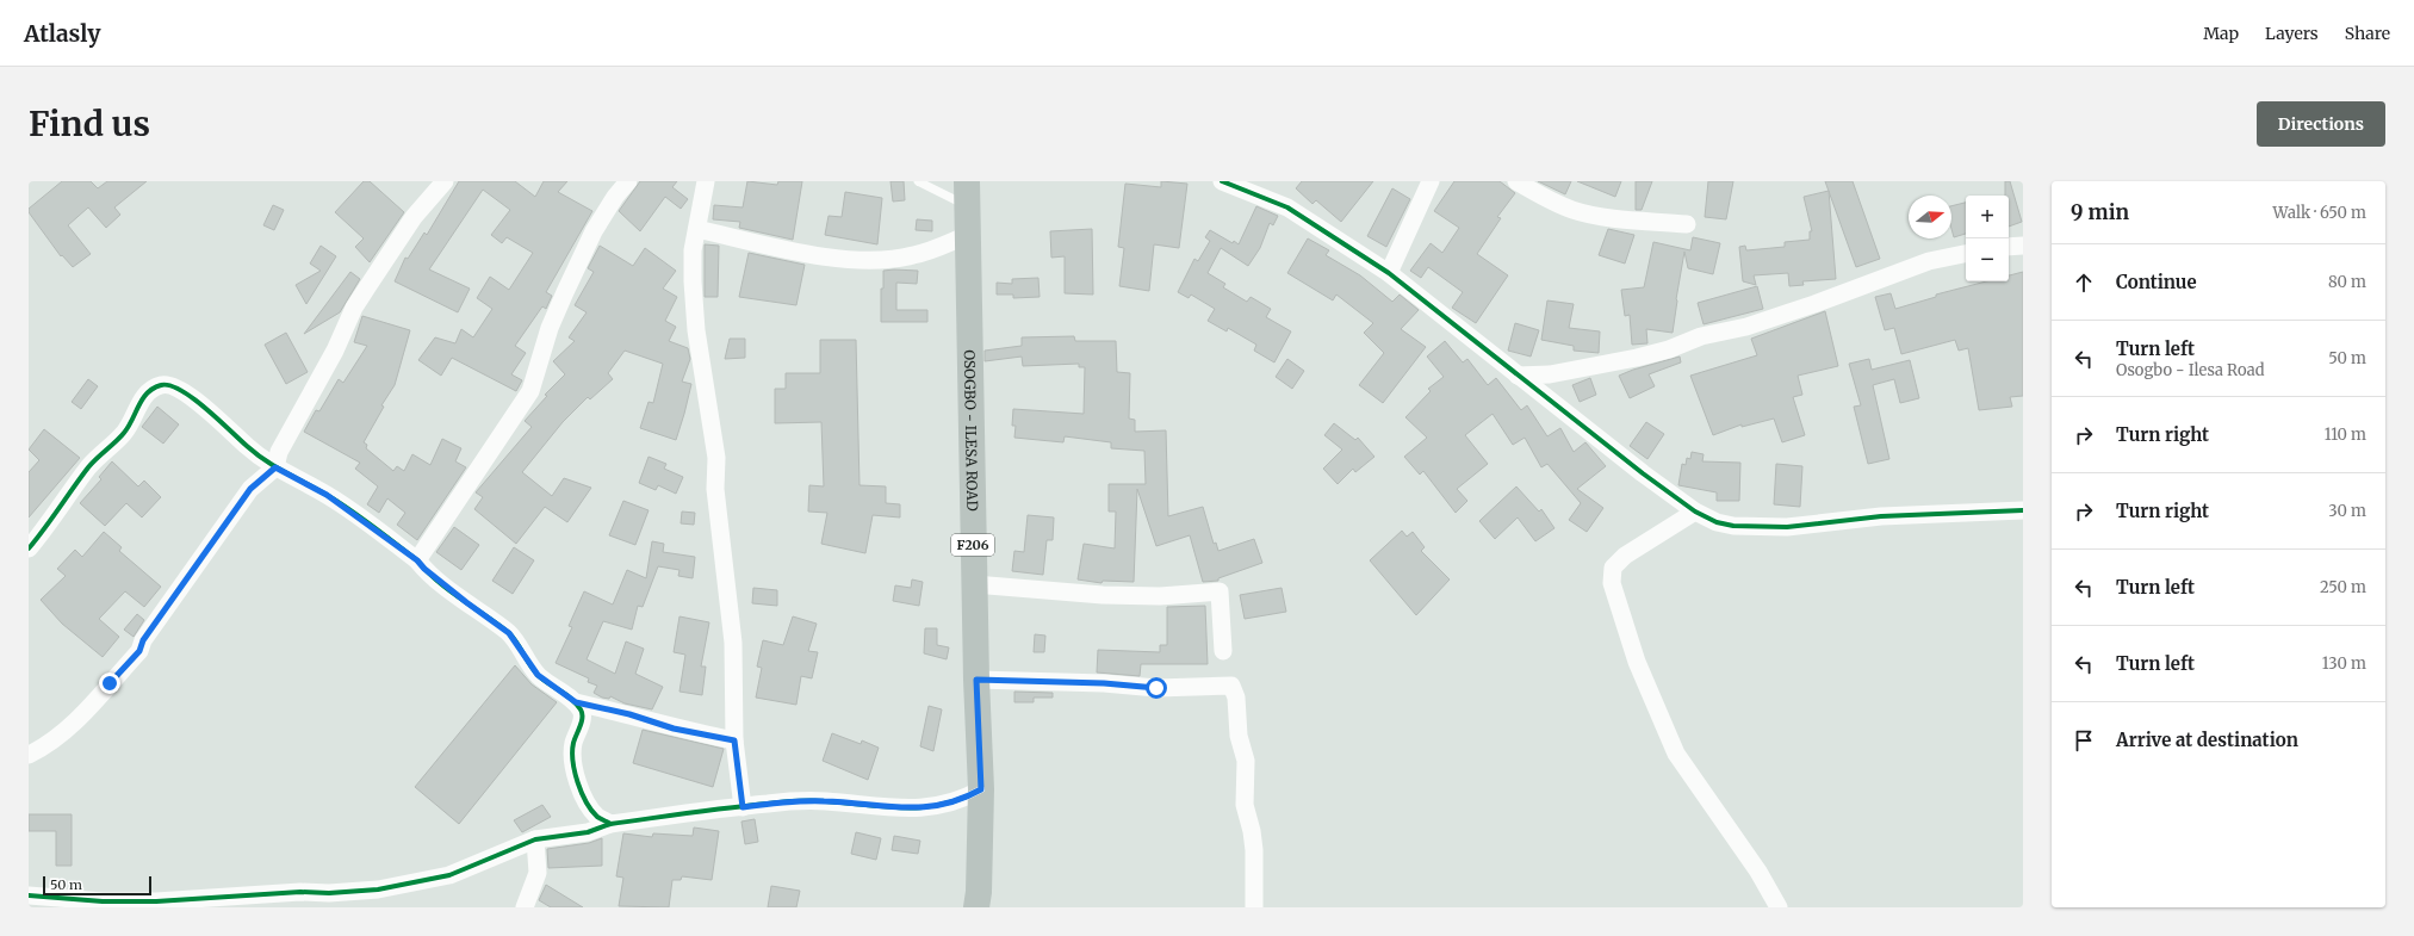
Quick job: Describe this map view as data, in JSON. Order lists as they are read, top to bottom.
{
  "streets": {
    "main road": ["OSOGBO - ILESA ROAD", "F206"]
  },
  "scale_bar": "50 m",
  "north": "right",
  "page": {
    "header": "Atlasly",
    "nav": ["Map", "Layers", "Share"],
    "buttons": "Directions",
    "title": "Find us",
    "heading": ["9 min", "Walk · 650 m"],
    "map_buttons": ["+", "−"],
    "list": [
      ["Continue", "80 m"],
      ["Turn left", "Osogbo - Ilesa Road", "50 m"],
      ["Turn right", "110 m"],
      ["Turn right", "30 m"],
      ["Turn left", "250 m"],
      ["Turn left", "130 m"],
      "Arrive at destination"
    ],
    "scale": "50 m"
  }
}
